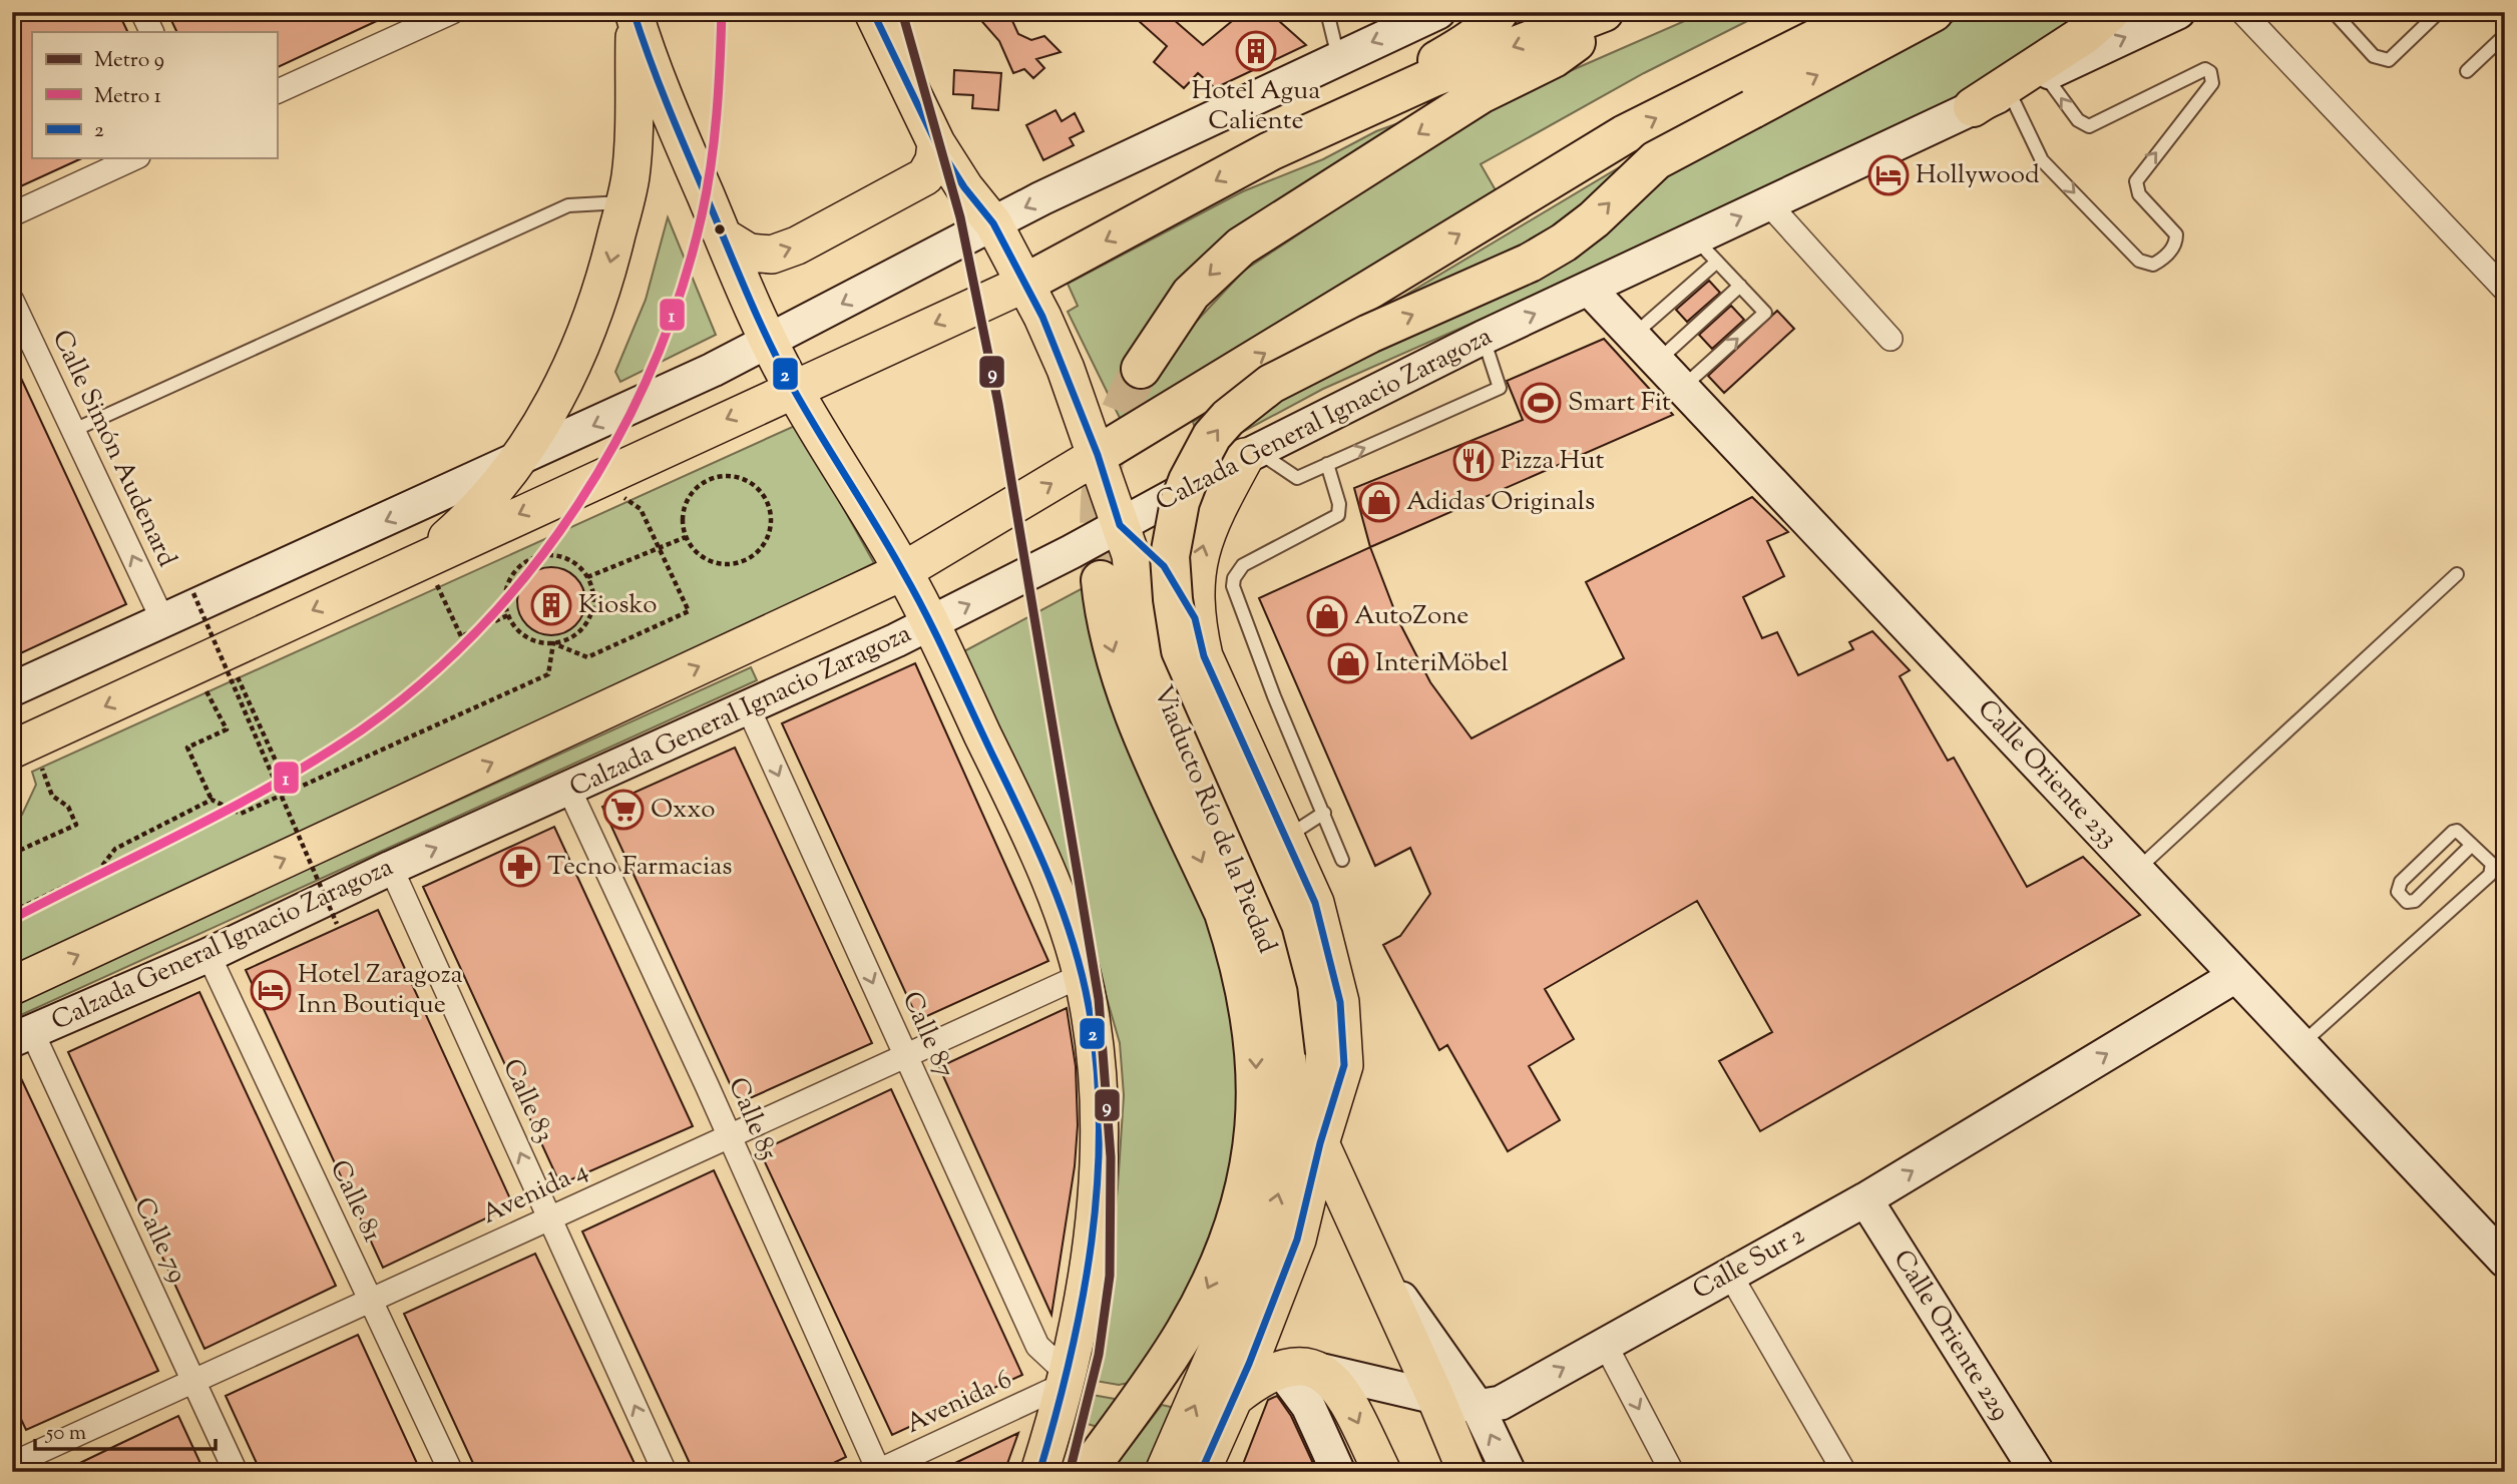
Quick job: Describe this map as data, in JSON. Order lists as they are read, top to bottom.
{
  "streets": {
    "highway": ["Calzada General Ignacio Zaragoza"],
    "main road": [
      "Calle Oriente 233",
      "Viaducto Río de la Piedad",
      "Calle Sur 2",
      "Calle Oriente 229"
    ],
    "street": [
      "Calle Simón Audenard",
      "Calle 87",
      "Calle 83",
      "Calle 85",
      "Avenida 4",
      "Calle 81",
      "Calle 79",
      "Avenida 6"
    ]
  },
  "crossings": [
    ["Calzada General Ignacio Zaragoza", "Calle Oriente 233"],
    ["Calzada General Ignacio Zaragoza", "Viaducto Río de la Piedad"],
    ["Calzada General Ignacio Zaragoza", "Calle 87"],
    ["Calzada General Ignacio Zaragoza", "Calle 83"],
    ["Calzada General Ignacio Zaragoza", "Calle 85"],
    ["Calzada General Ignacio Zaragoza", "Calle 81"],
    ["Calzada General Ignacio Zaragoza", "Calle 79"],
    ["Calle Oriente 233", "Calle Sur 2"],
    ["Calle 87", "Avenida 4"],
    ["Calle 87", "Avenida 6"],
    ["Calle 83", "Avenida 4"],
    ["Calle 85", "Avenida 4"],
    ["Calle 85", "Avenida 6"],
    ["Avenida 4", "Calle 81"],
    ["Avenida 4", "Calle 79"],
    ["Calle Sur 2", "Calle Oriente 229"]
  ],
  "one_way": [
    "Calle Simón Audenard",
    "Calle 87",
    "Calle 83",
    "Calle Sur 2"
  ],
  "places": {
    "building": ["Hotel Agua Caliente", "Kiosko"],
    "hotel": ["Hollywood", "Hotel Zaragoza Inn Boutique"],
    "sports": ["Smart Fit"],
    "restaurant": ["Pizza Hut"],
    "shop": ["Adidas Originals", "AutoZone", "InteriMöbel"],
    "supermarket": ["Oxxo"],
    "pharmacy": ["Tecno Farmacias"]
  },
  "lines": ["metro line 9", "metro line 1", "transit line 2"],
  "legend": ["Metro 9", "Metro 1", "2"],
  "scale_bar": "50 m"
}
